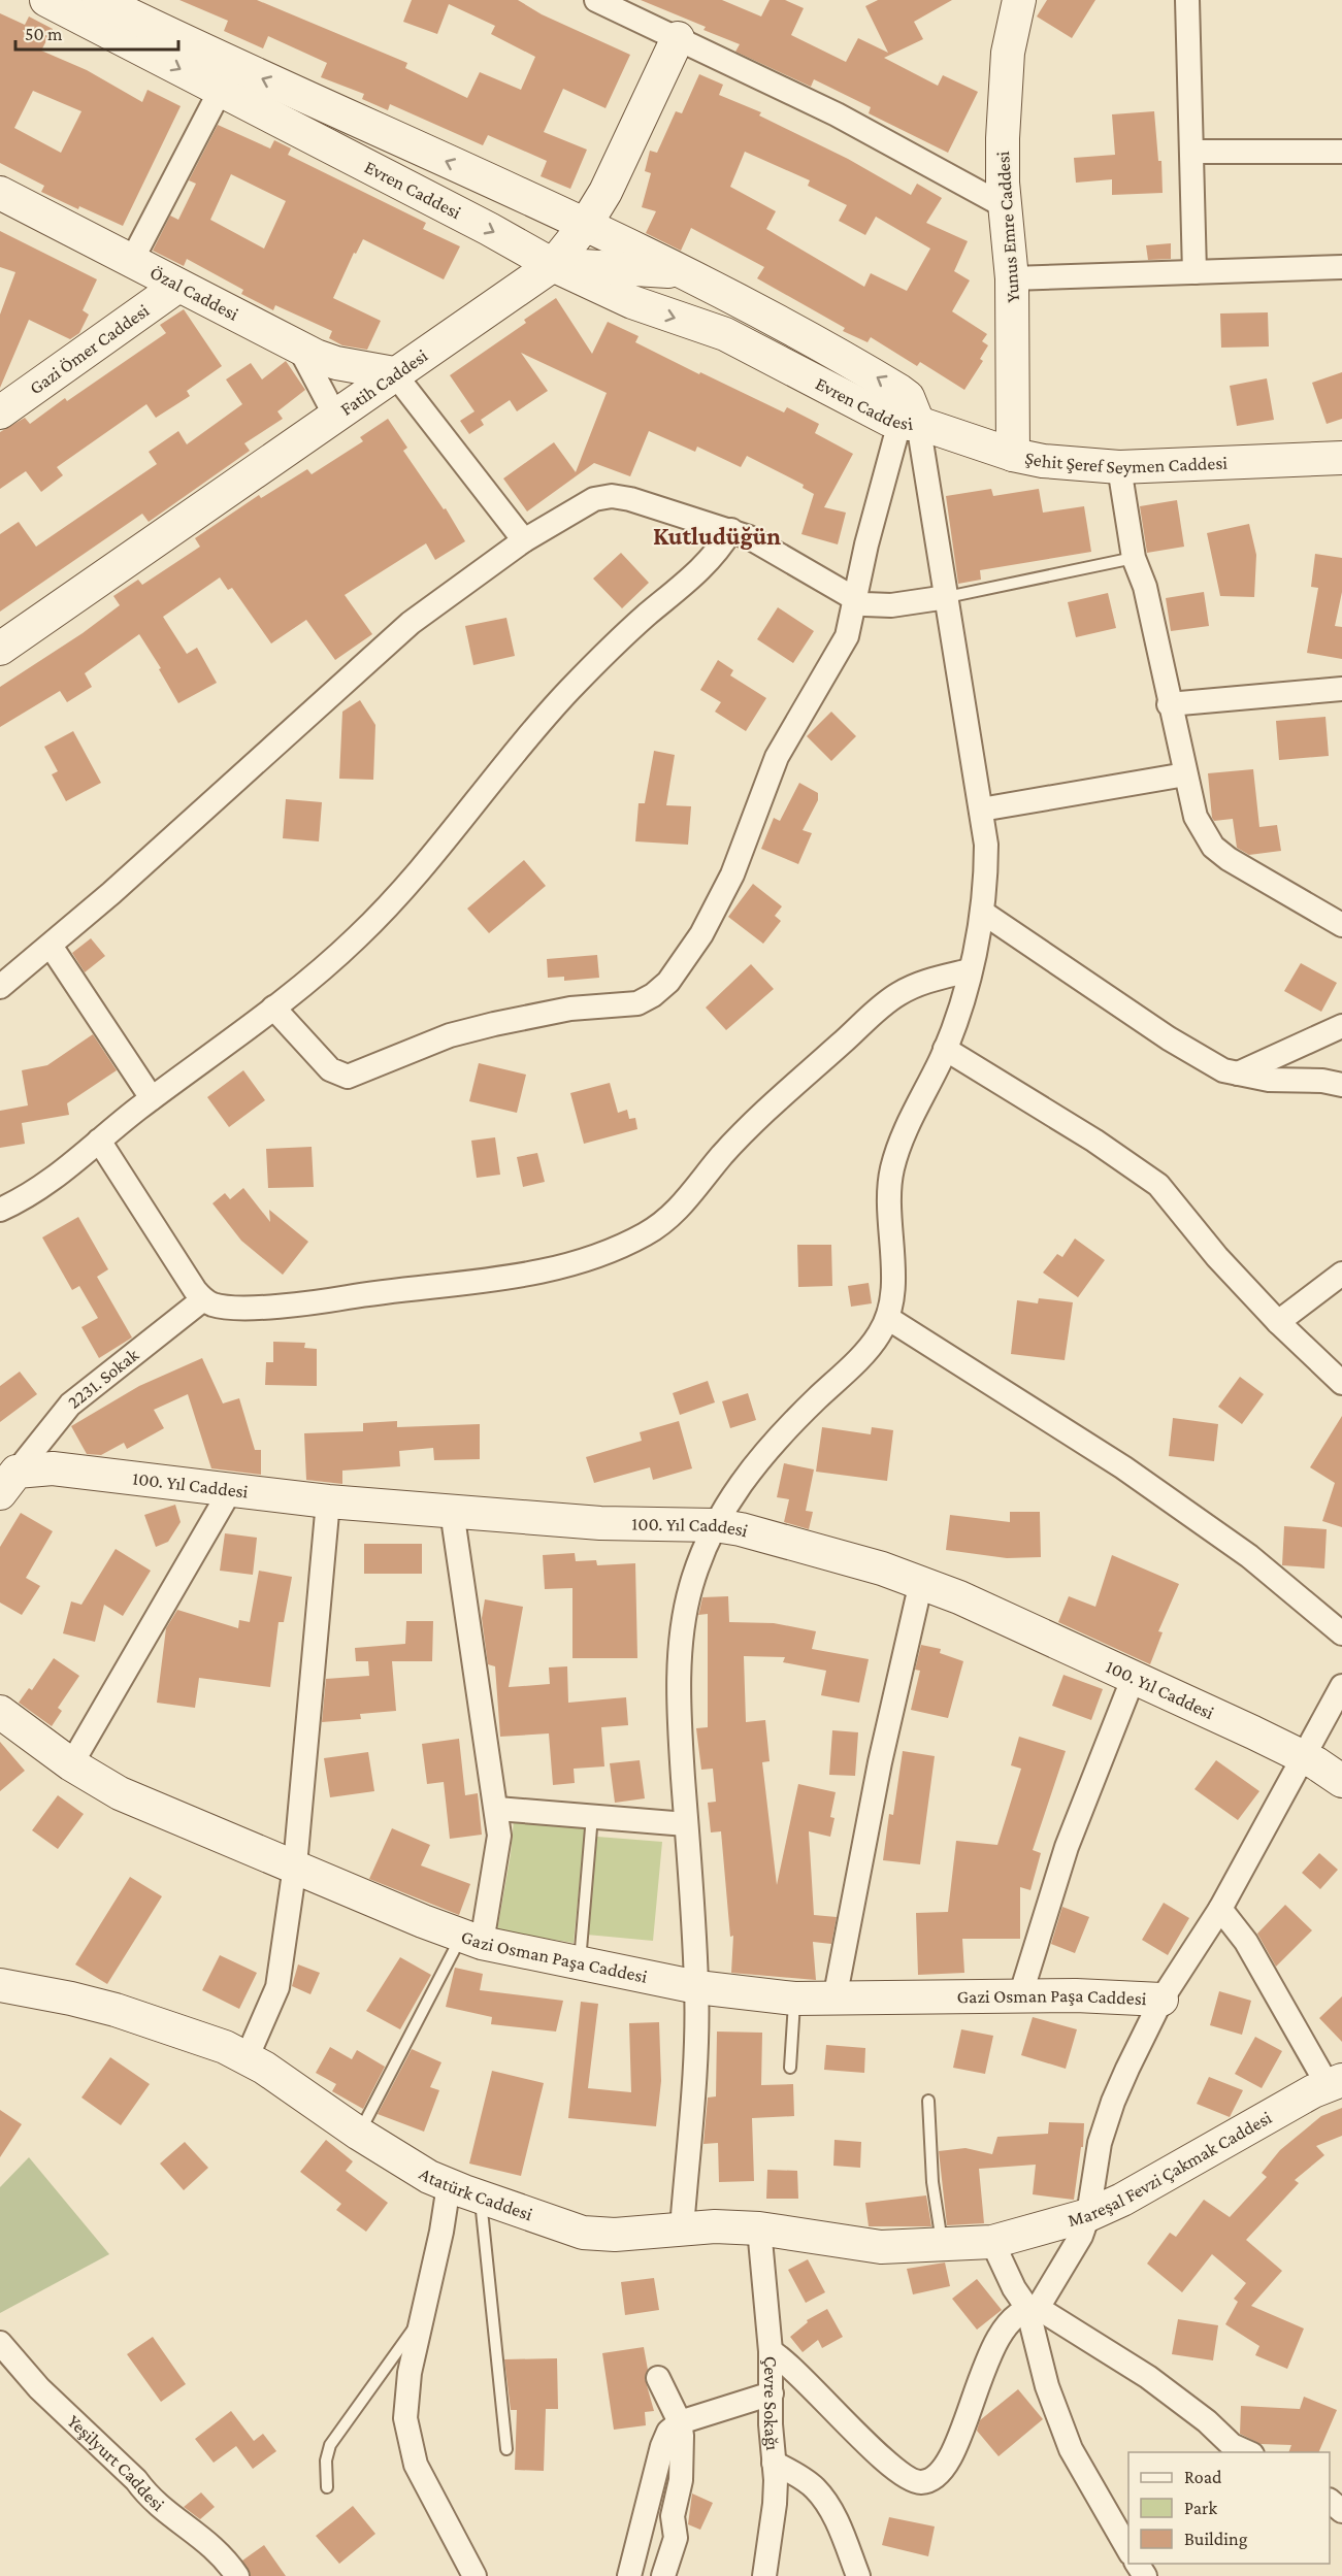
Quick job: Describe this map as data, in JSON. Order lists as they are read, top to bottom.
{
  "streets": {
    "street": [
      "Evren Caddesi",
      "Yunus Emre Caddesi",
      "Özal Caddesi",
      "Gazi Ömer Caddesi",
      "Fatih Caddesi",
      "Şehit Şeref Seymen Caddesi",
      "2231. Sokak",
      "100. Yıl Caddesi",
      "Gazi Osman Paşa Caddesi",
      "Mareşal Fevzi Çakmak Caddesi",
      "Atatürk Caddesi",
      "Çevre Sokağı",
      "Yeşilyurt Caddesi"
    ]
  },
  "crossings": [
    ["Evren Caddesi", "Fatih Caddesi"],
    ["Evren Caddesi", "Şehit Şeref Seymen Caddesi"],
    ["Yunus Emre Caddesi", "Şehit Şeref Seymen Caddesi"],
    ["Özal Caddesi", "Gazi Ömer Caddesi"],
    ["Özal Caddesi", "Fatih Caddesi"],
    ["2231. Sokak", "100. Yıl Caddesi"],
    ["Mareşal Fevzi Çakmak Caddesi", "Atatürk Caddesi"],
    ["Atatürk Caddesi", "Çevre Sokağı"]
  ],
  "districts": ["Kutludüğün"],
  "legend": ["Road", "Park", "Building"],
  "scale_bar": "50 m"
}
